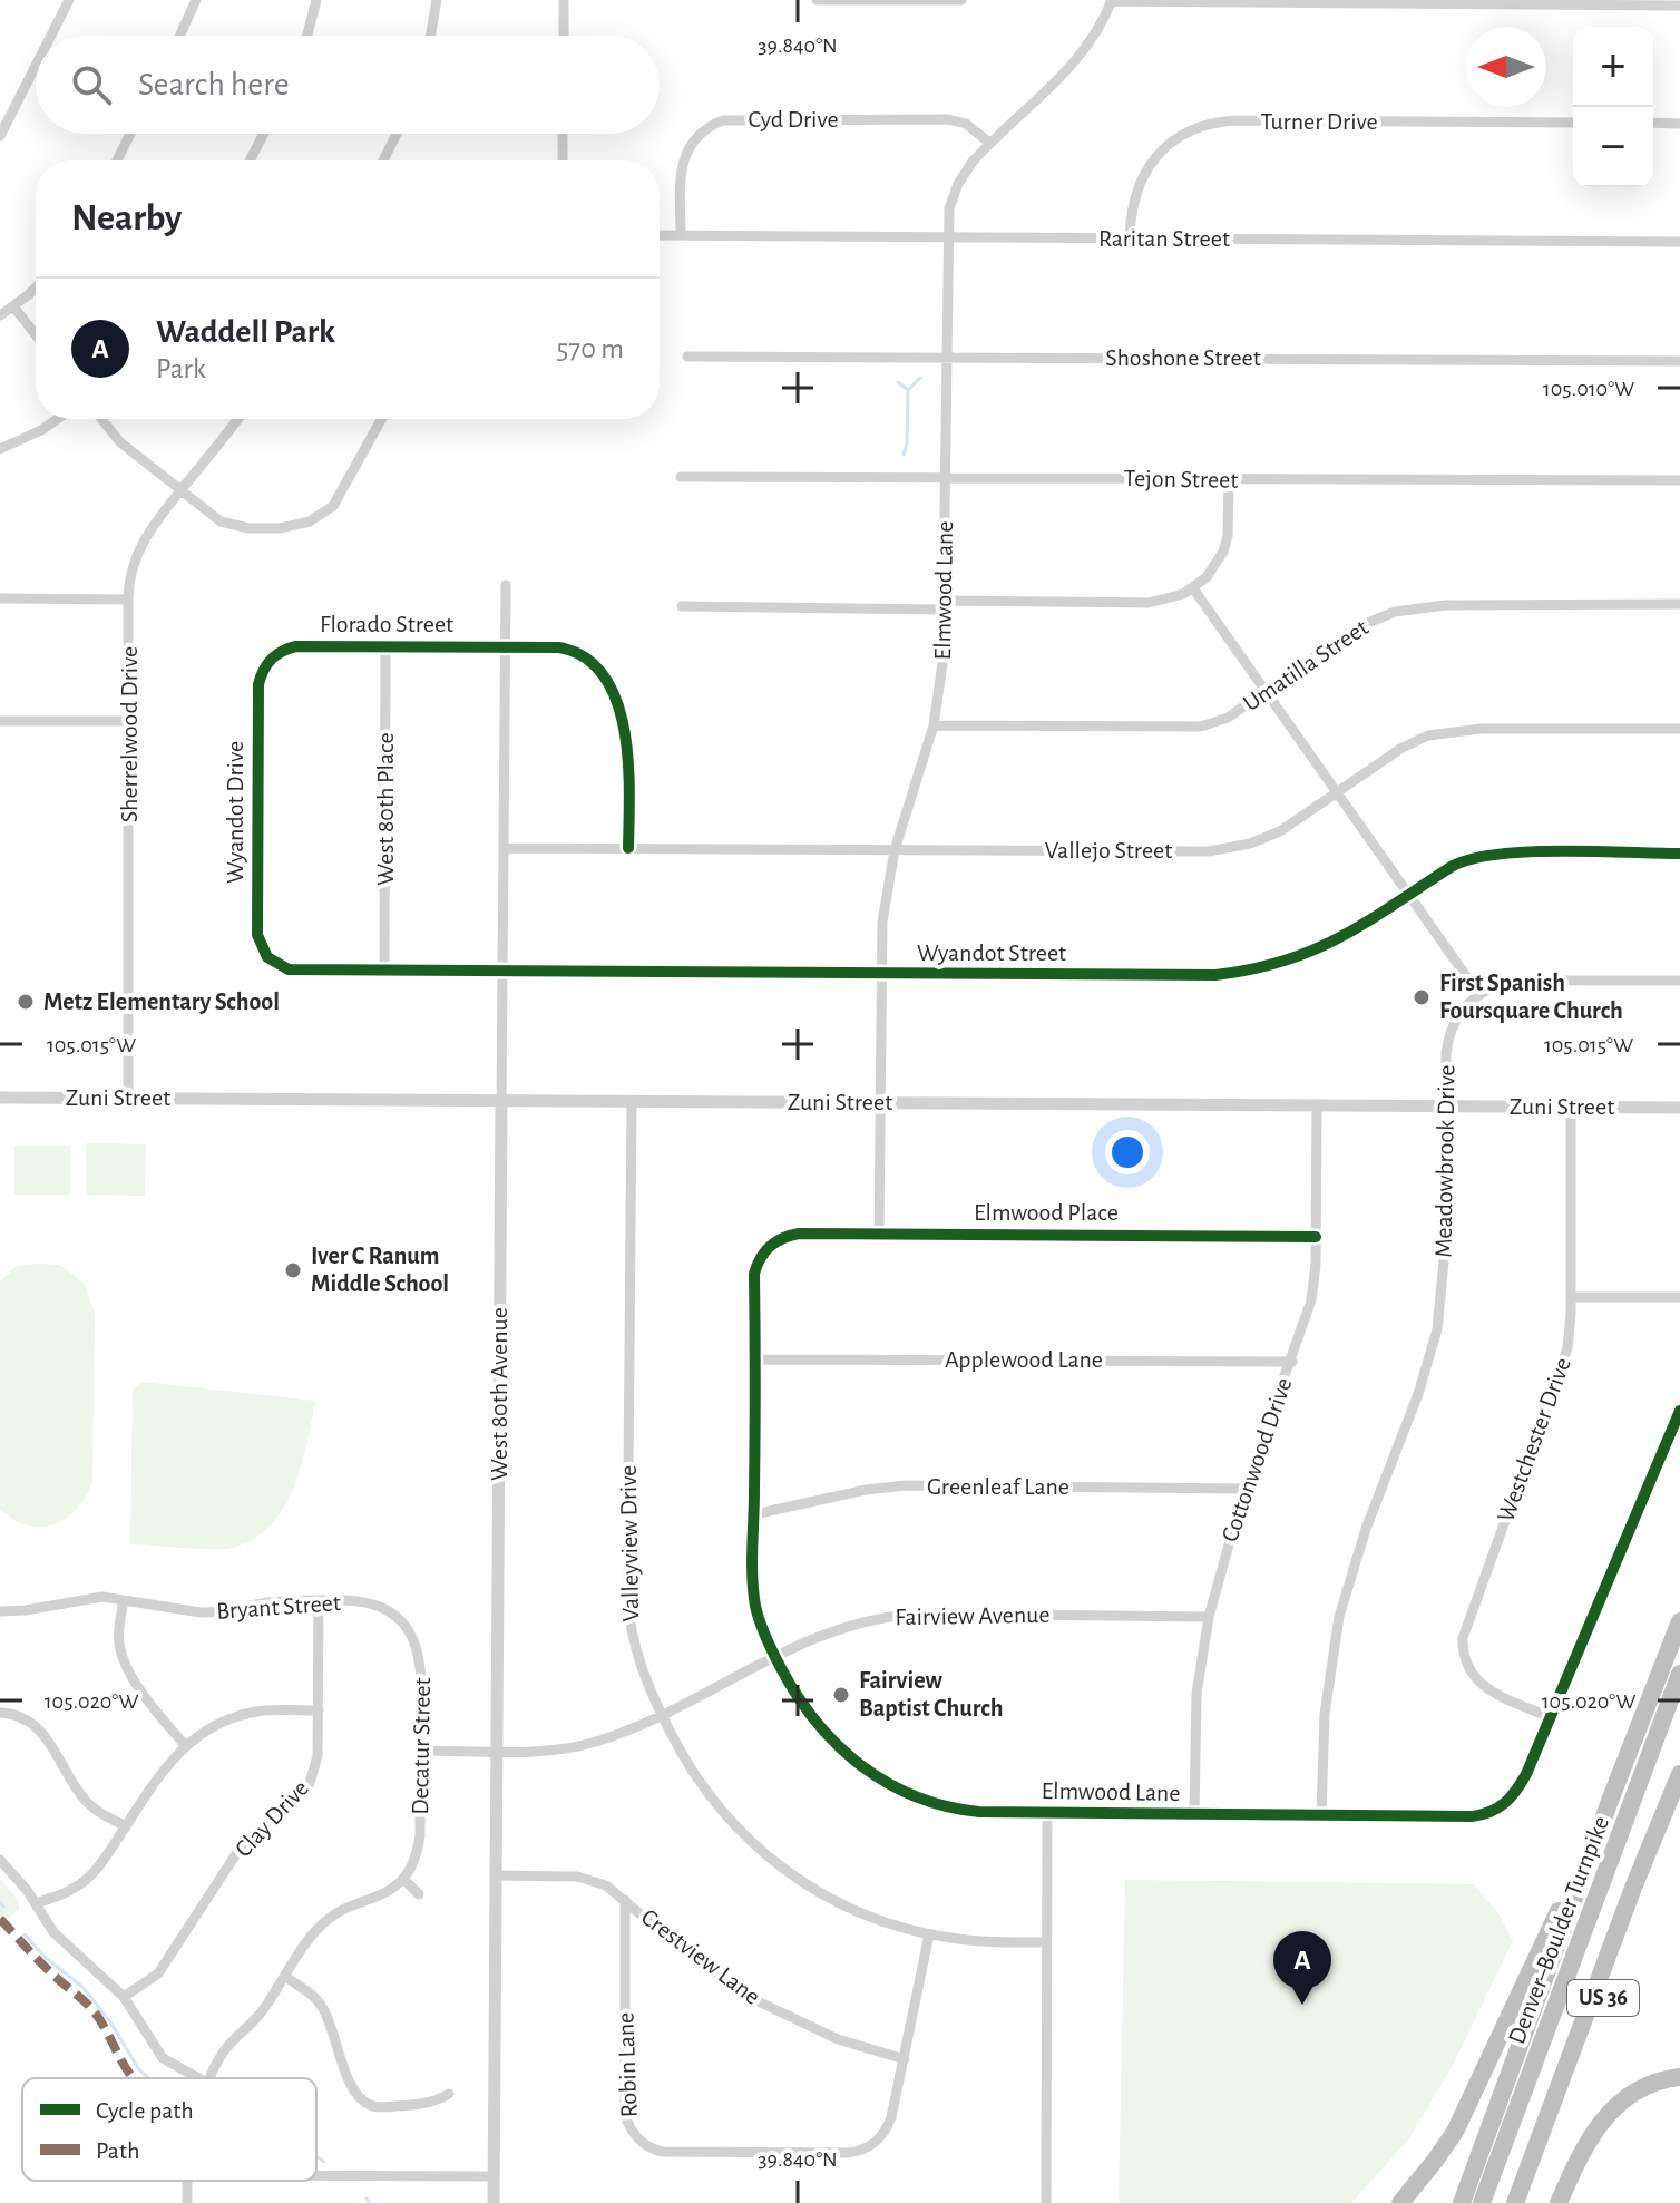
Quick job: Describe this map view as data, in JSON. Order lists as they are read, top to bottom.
{
  "streets": {
    "highway": ["Denver–Boulder Turnpike", "US 36"],
    "street": [
      "Cyd Drive",
      "Turner Drive",
      "Raritan Street",
      "Shoshone Street",
      "Tejon Street",
      "Elmwood Lane",
      "Florado Street",
      "Umatilla Street",
      "Sherrelwood Drive",
      "West 80th Place",
      "Wyandot Drive",
      "Vallejo Street",
      "Wyandot Street",
      "Zuni Street",
      "Meadowbrook Drive",
      "Elmwood Place",
      "Applewood Lane",
      "West 80th Avenue",
      "Westchester Drive",
      "Cottonwood Drive",
      "Greenleaf Lane",
      "Valleyview Drive",
      "Bryant Street",
      "Fairview Avenue",
      "Decatur Street",
      "Clay Drive",
      "Crestview Lane",
      "Robin Lane"
    ]
  },
  "crossings": [
    ["Cyd Drive", "Raritan Street"],
    ["Cyd Drive", "Elmwood Lane"],
    ["Turner Drive", "Raritan Street"],
    ["Raritan Street", "Elmwood Lane"],
    ["Shoshone Street", "Elmwood Lane"],
    ["Tejon Street", "Elmwood Lane"],
    ["Elmwood Lane", "Umatilla Street"],
    ["Elmwood Lane", "Vallejo Street"],
    ["Elmwood Lane", "Wyandot Street"],
    ["Elmwood Lane", "Zuni Street"],
    ["Elmwood Lane", "Meadowbrook Drive"],
    ["Elmwood Lane", "Elmwood Place"],
    ["Elmwood Lane", "Applewood Lane"],
    ["Elmwood Lane", "Westchester Drive"],
    ["Elmwood Lane", "Cottonwood Drive"],
    ["Elmwood Lane", "Greenleaf Lane"],
    ["Elmwood Lane", "Fairview Avenue"],
    ["Florado Street", "West 80th Place"],
    ["Florado Street", "Wyandot Drive"],
    ["Florado Street", "West 80th Avenue"],
    ["Sherrelwood Drive", "Zuni Street"],
    ["West 80th Place", "Wyandot Street"],
    ["Wyandot Drive", "Wyandot Street"],
    ["Vallejo Street", "West 80th Avenue"],
    ["Wyandot Street", "West 80th Avenue"],
    ["Zuni Street", "Meadowbrook Drive"],
    ["Zuni Street", "West 80th Avenue"],
    ["Zuni Street", "Westchester Drive"],
    ["Zuni Street", "Cottonwood Drive"],
    ["Zuni Street", "Valleyview Drive"],
    ["Elmwood Place", "Cottonwood Drive"],
    ["Applewood Lane", "Cottonwood Drive"],
    ["West 80th Avenue", "Fairview Avenue"],
    ["West 80th Avenue", "Crestview Lane"],
    ["Cottonwood Drive", "Greenleaf Lane"],
    ["Cottonwood Drive", "Fairview Avenue"],
    ["Valleyview Drive", "Fairview Avenue"],
    ["Valleyview Drive", "Robin Lane"],
    ["Bryant Street", "Decatur Street"],
    ["Bryant Street", "Clay Drive"],
    ["Fairview Avenue", "Decatur Street"],
    ["Crestview Lane", "Robin Lane"]
  ],
  "places": [
    "First Spanish Foursquare Church",
    "Metz Elementary School",
    "Iver C Ranum Middle School",
    "Fairview Baptist Church"
  ],
  "legend": ["Cycle path", "Path"],
  "north": "left",
  "page": {
    "map_buttons": ["+", "−"],
    "search": "Search here",
    "heading": "Nearby",
    "list": [
      {
        "mark": "A",
        "name": "Waddell Park",
        "note": "Park",
        "value": "570 m"
      }
    ],
    "pins": "A"
  },
  "coordinates": [
    "39.840°N",
    "105.010°W",
    "105.015°W",
    "105.020°W"
  ]
}
